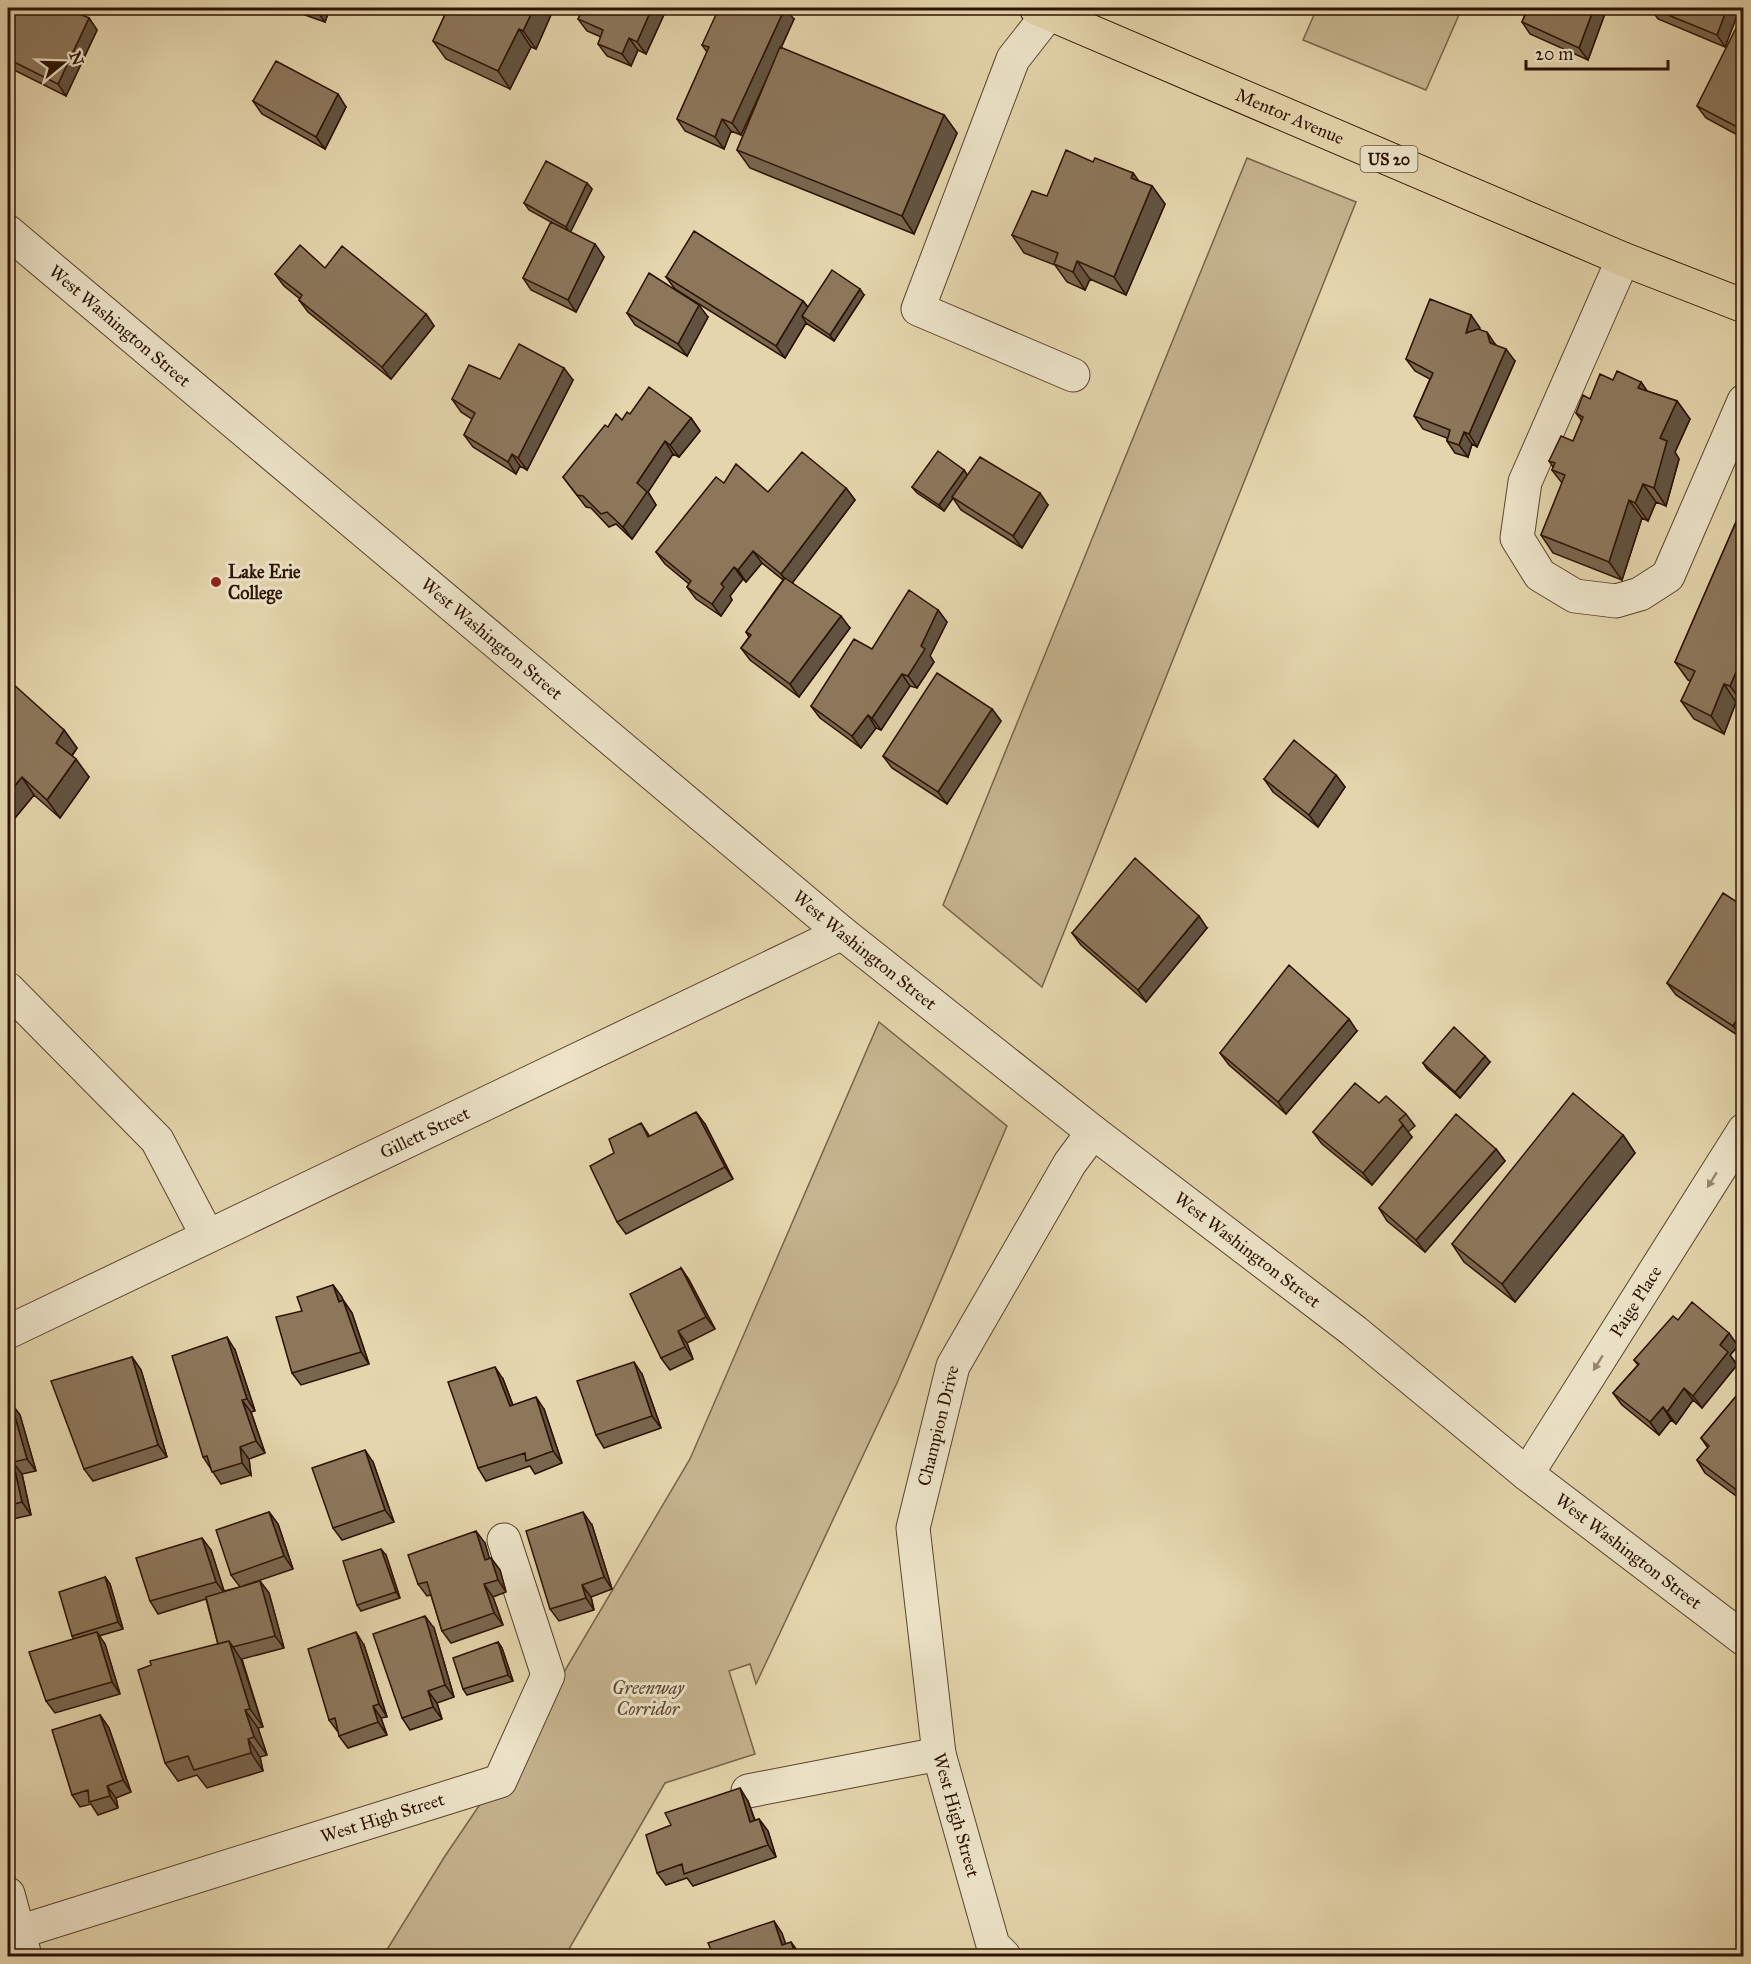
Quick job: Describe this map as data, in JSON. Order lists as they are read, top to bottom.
{
  "streets": {
    "main road": ["Mentor Avenue", "US 20"],
    "street": [
      "West Washington Street",
      "Gillett Street",
      "Paige Place",
      "Champion Drive",
      "West High Street"
    ]
  },
  "crossings": [
    ["West Washington Street", "Gillett Street"],
    ["West Washington Street", "Paige Place"],
    ["West Washington Street", "Champion Drive"],
    ["Champion Drive", "West High Street"]
  ],
  "one_way": ["Paige Place"],
  "parks": ["Greenway Corridor"],
  "places": ["Lake Erie College"],
  "scale_bar": "20 m",
  "north": "right"
}
